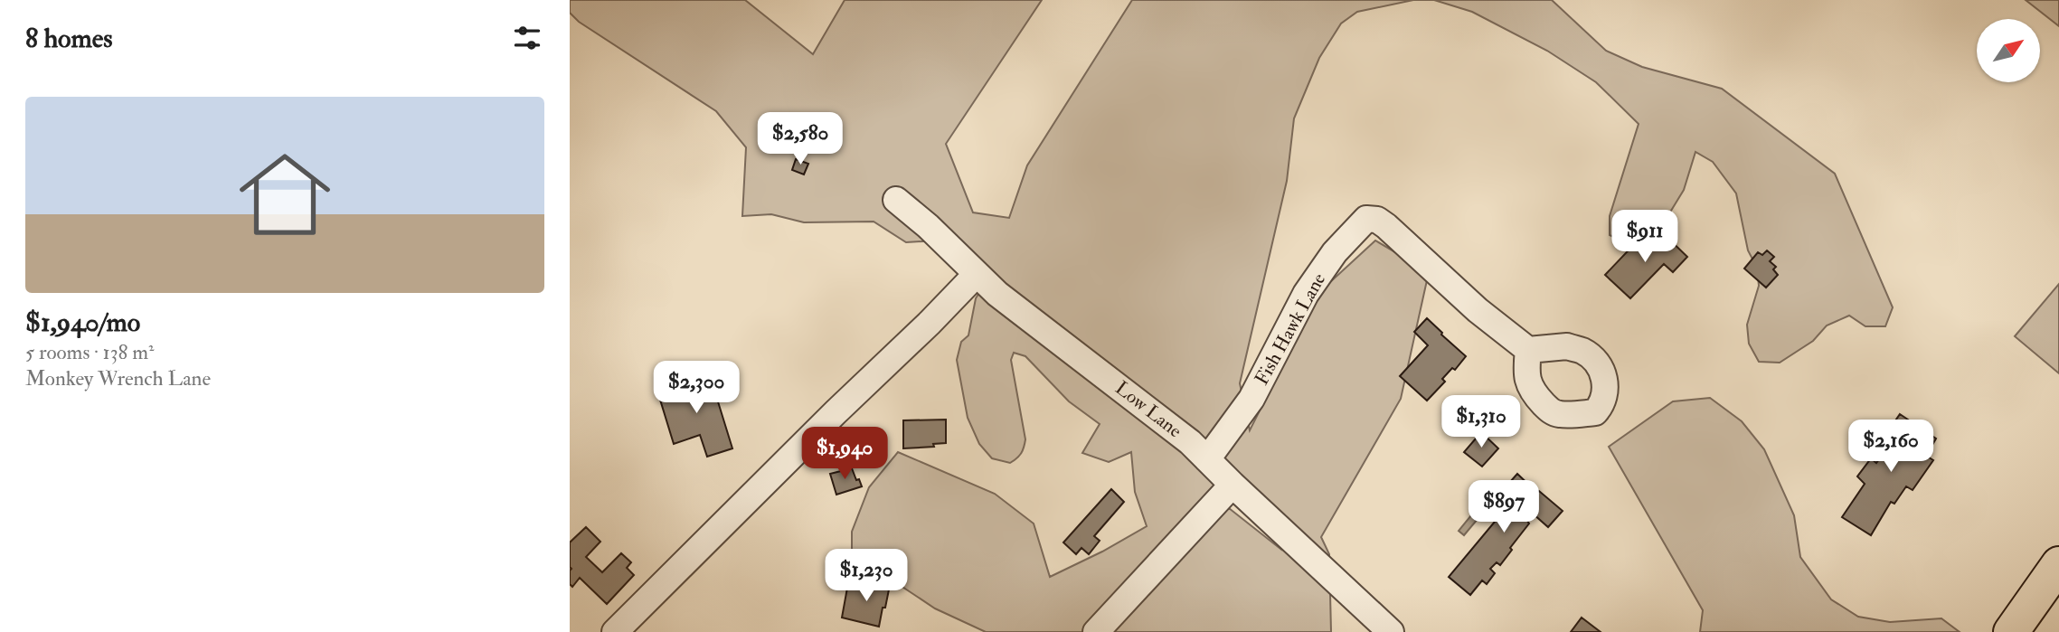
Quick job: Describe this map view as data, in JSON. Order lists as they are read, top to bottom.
{
  "streets": {
    "street": ["Fish Hawk Lane", "Low Lane"]
  },
  "crossings": [
    ["Fish Hawk Lane", "Low Lane"]
  ],
  "north": "top right",
  "page": {
    "heading": "8 homes",
    "list": [
      {
        "name": "$1,940/mo",
        "note": "5 rooms · 138 m² · Monkey Wrench Lane"
      }
    ],
    "price": [
      "$2,580",
      "$911",
      "$2,300",
      "$1,310",
      "$2,160",
      "$1,940",
      "$897",
      "$1,230"
    ]
  }
}
